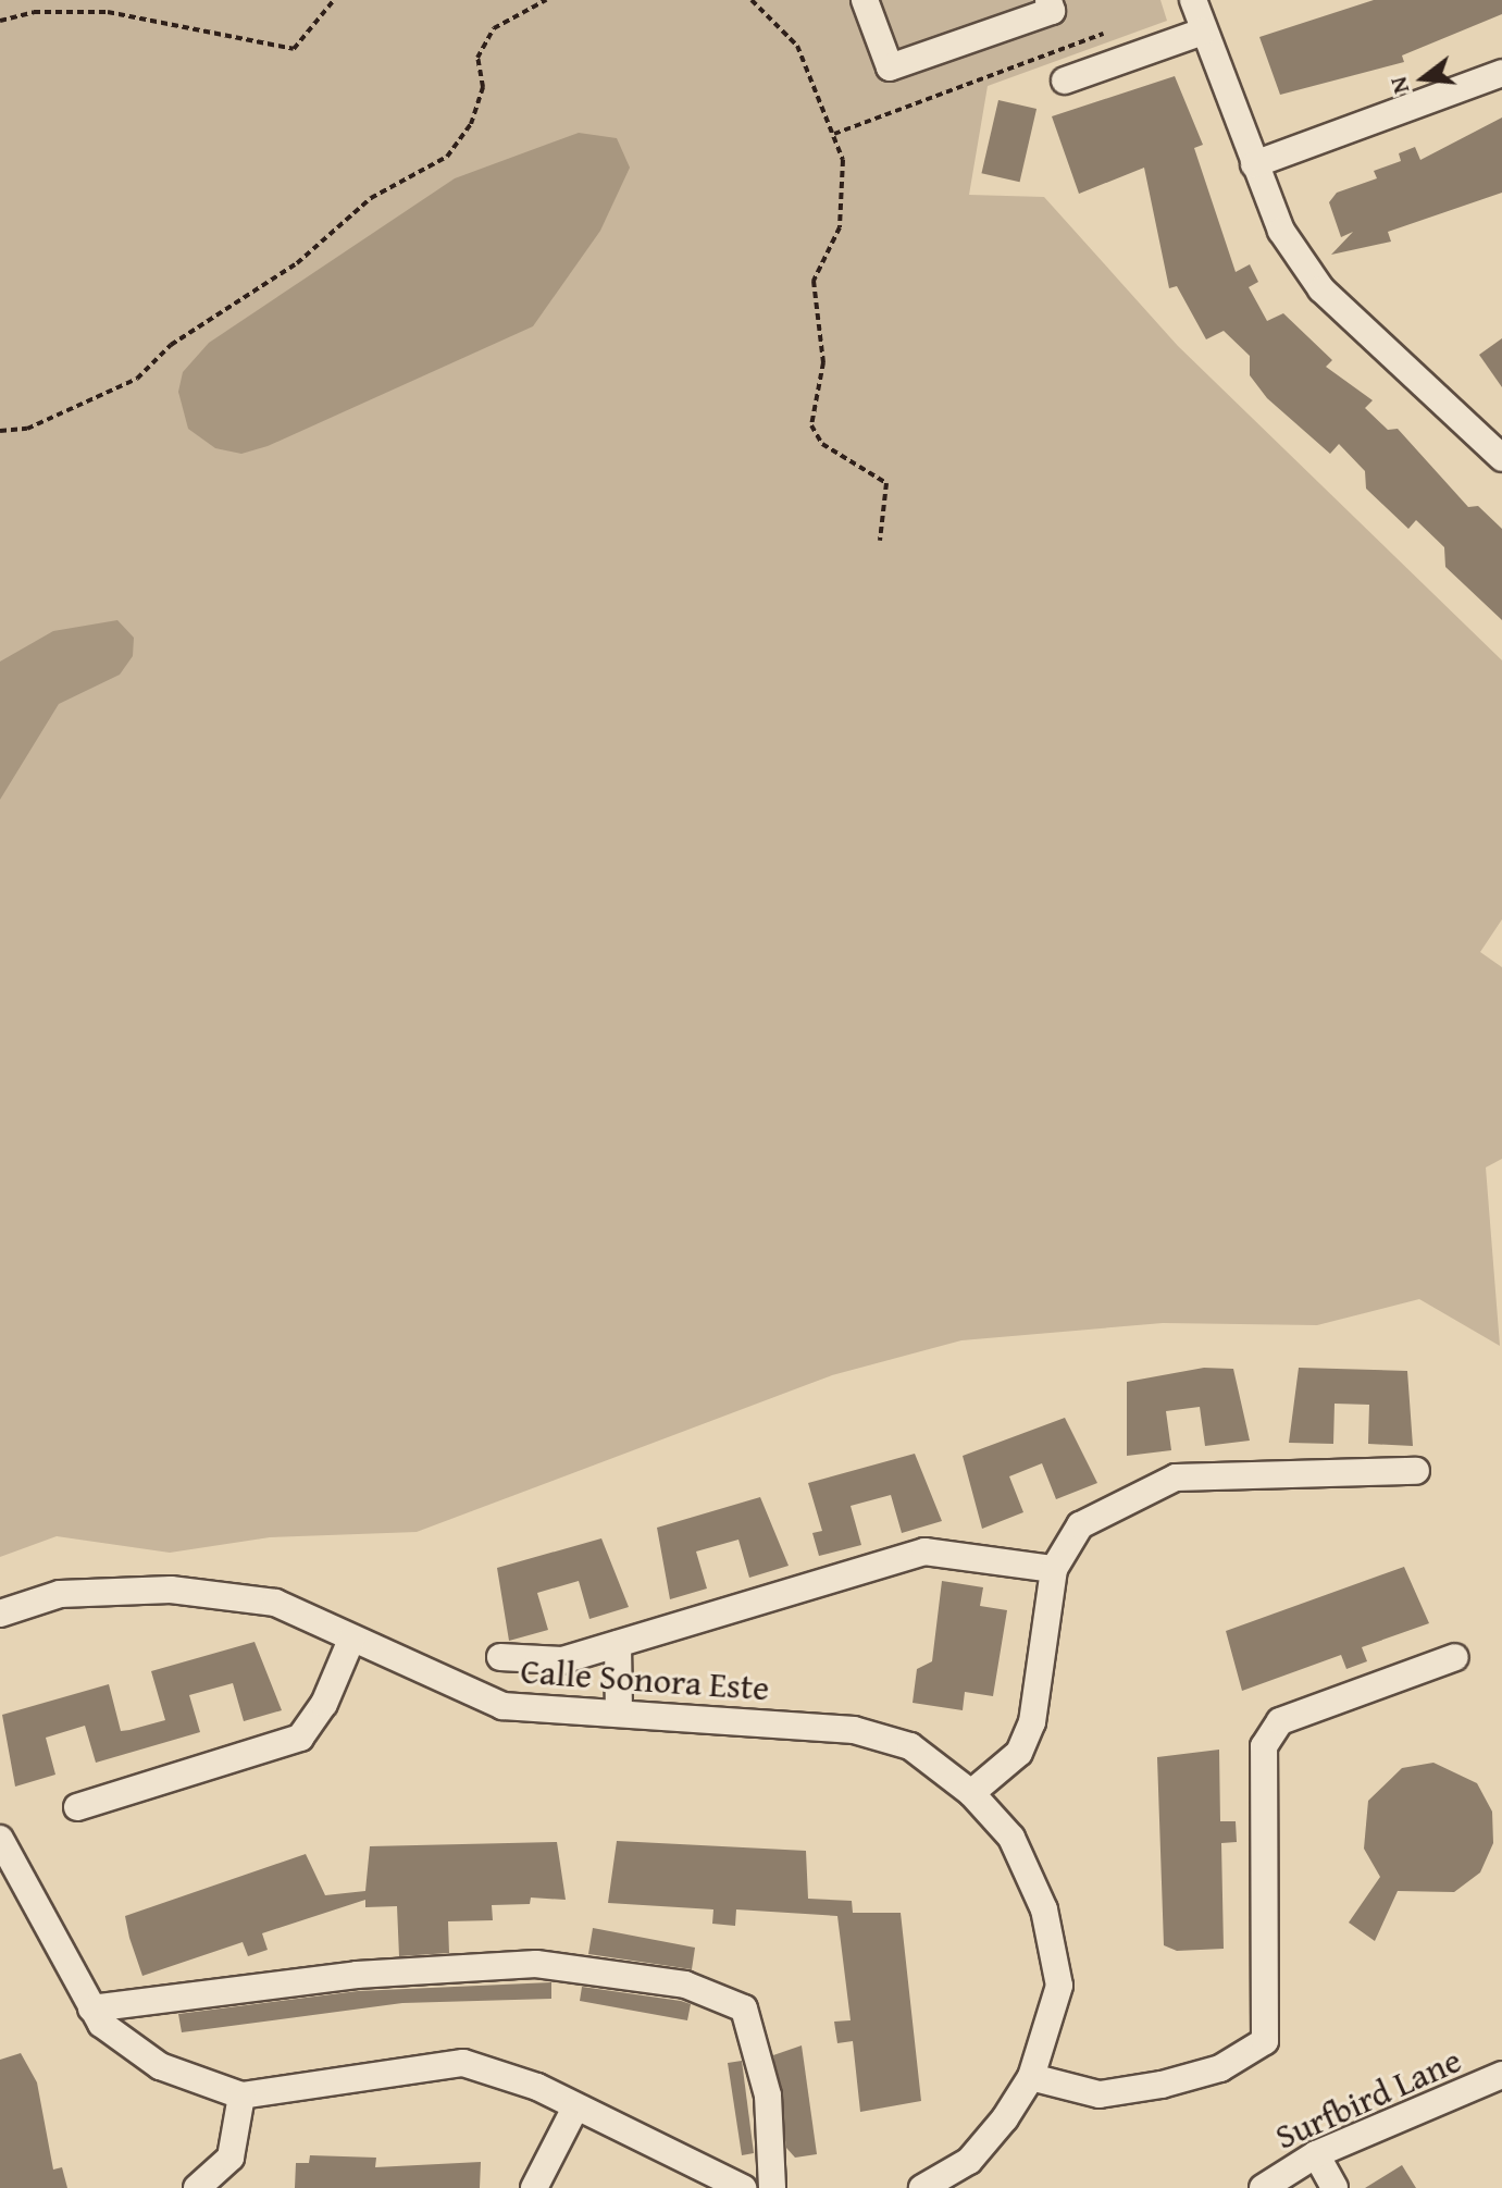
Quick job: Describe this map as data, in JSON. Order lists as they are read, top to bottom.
{
  "streets": {
    "street": ["Calle Sonora Este", "Surfbird Lane"]
  },
  "north": "left"
}
